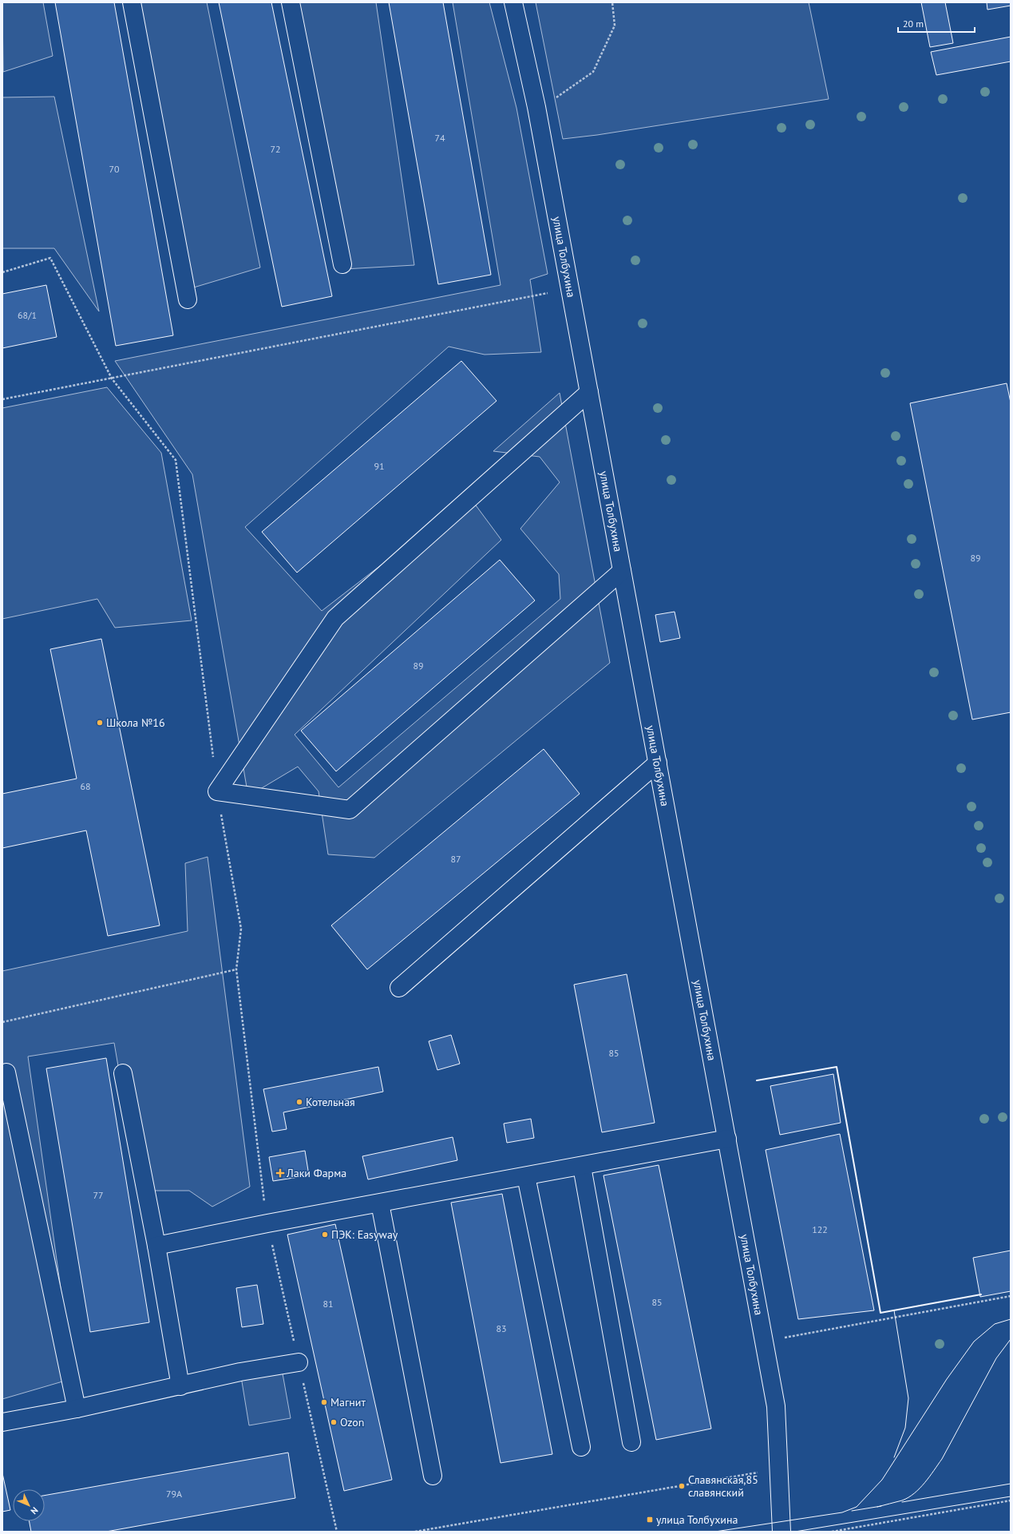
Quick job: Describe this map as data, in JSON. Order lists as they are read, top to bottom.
{
  "streets": {
    "street": ["улица Толбухина"]
  },
  "places": {
    "other": [
      "Школа №16",
      "Котельная",
      "ПЭК: Easyway",
      "Магнит",
      "Ozon",
      "Славянская,85 славянский"
    ],
    "health": ["Лаки Фарма"],
    "transit": ["улица Толбухина"]
  },
  "house_numbers": [
    "74",
    "72",
    "70",
    "68/1",
    "91",
    "89",
    "89",
    "68",
    "87",
    "85",
    "77",
    "122",
    "85",
    "81",
    "83",
    "79А"
  ],
  "scale_bar": "20 m",
  "north": "bottom right"
}
